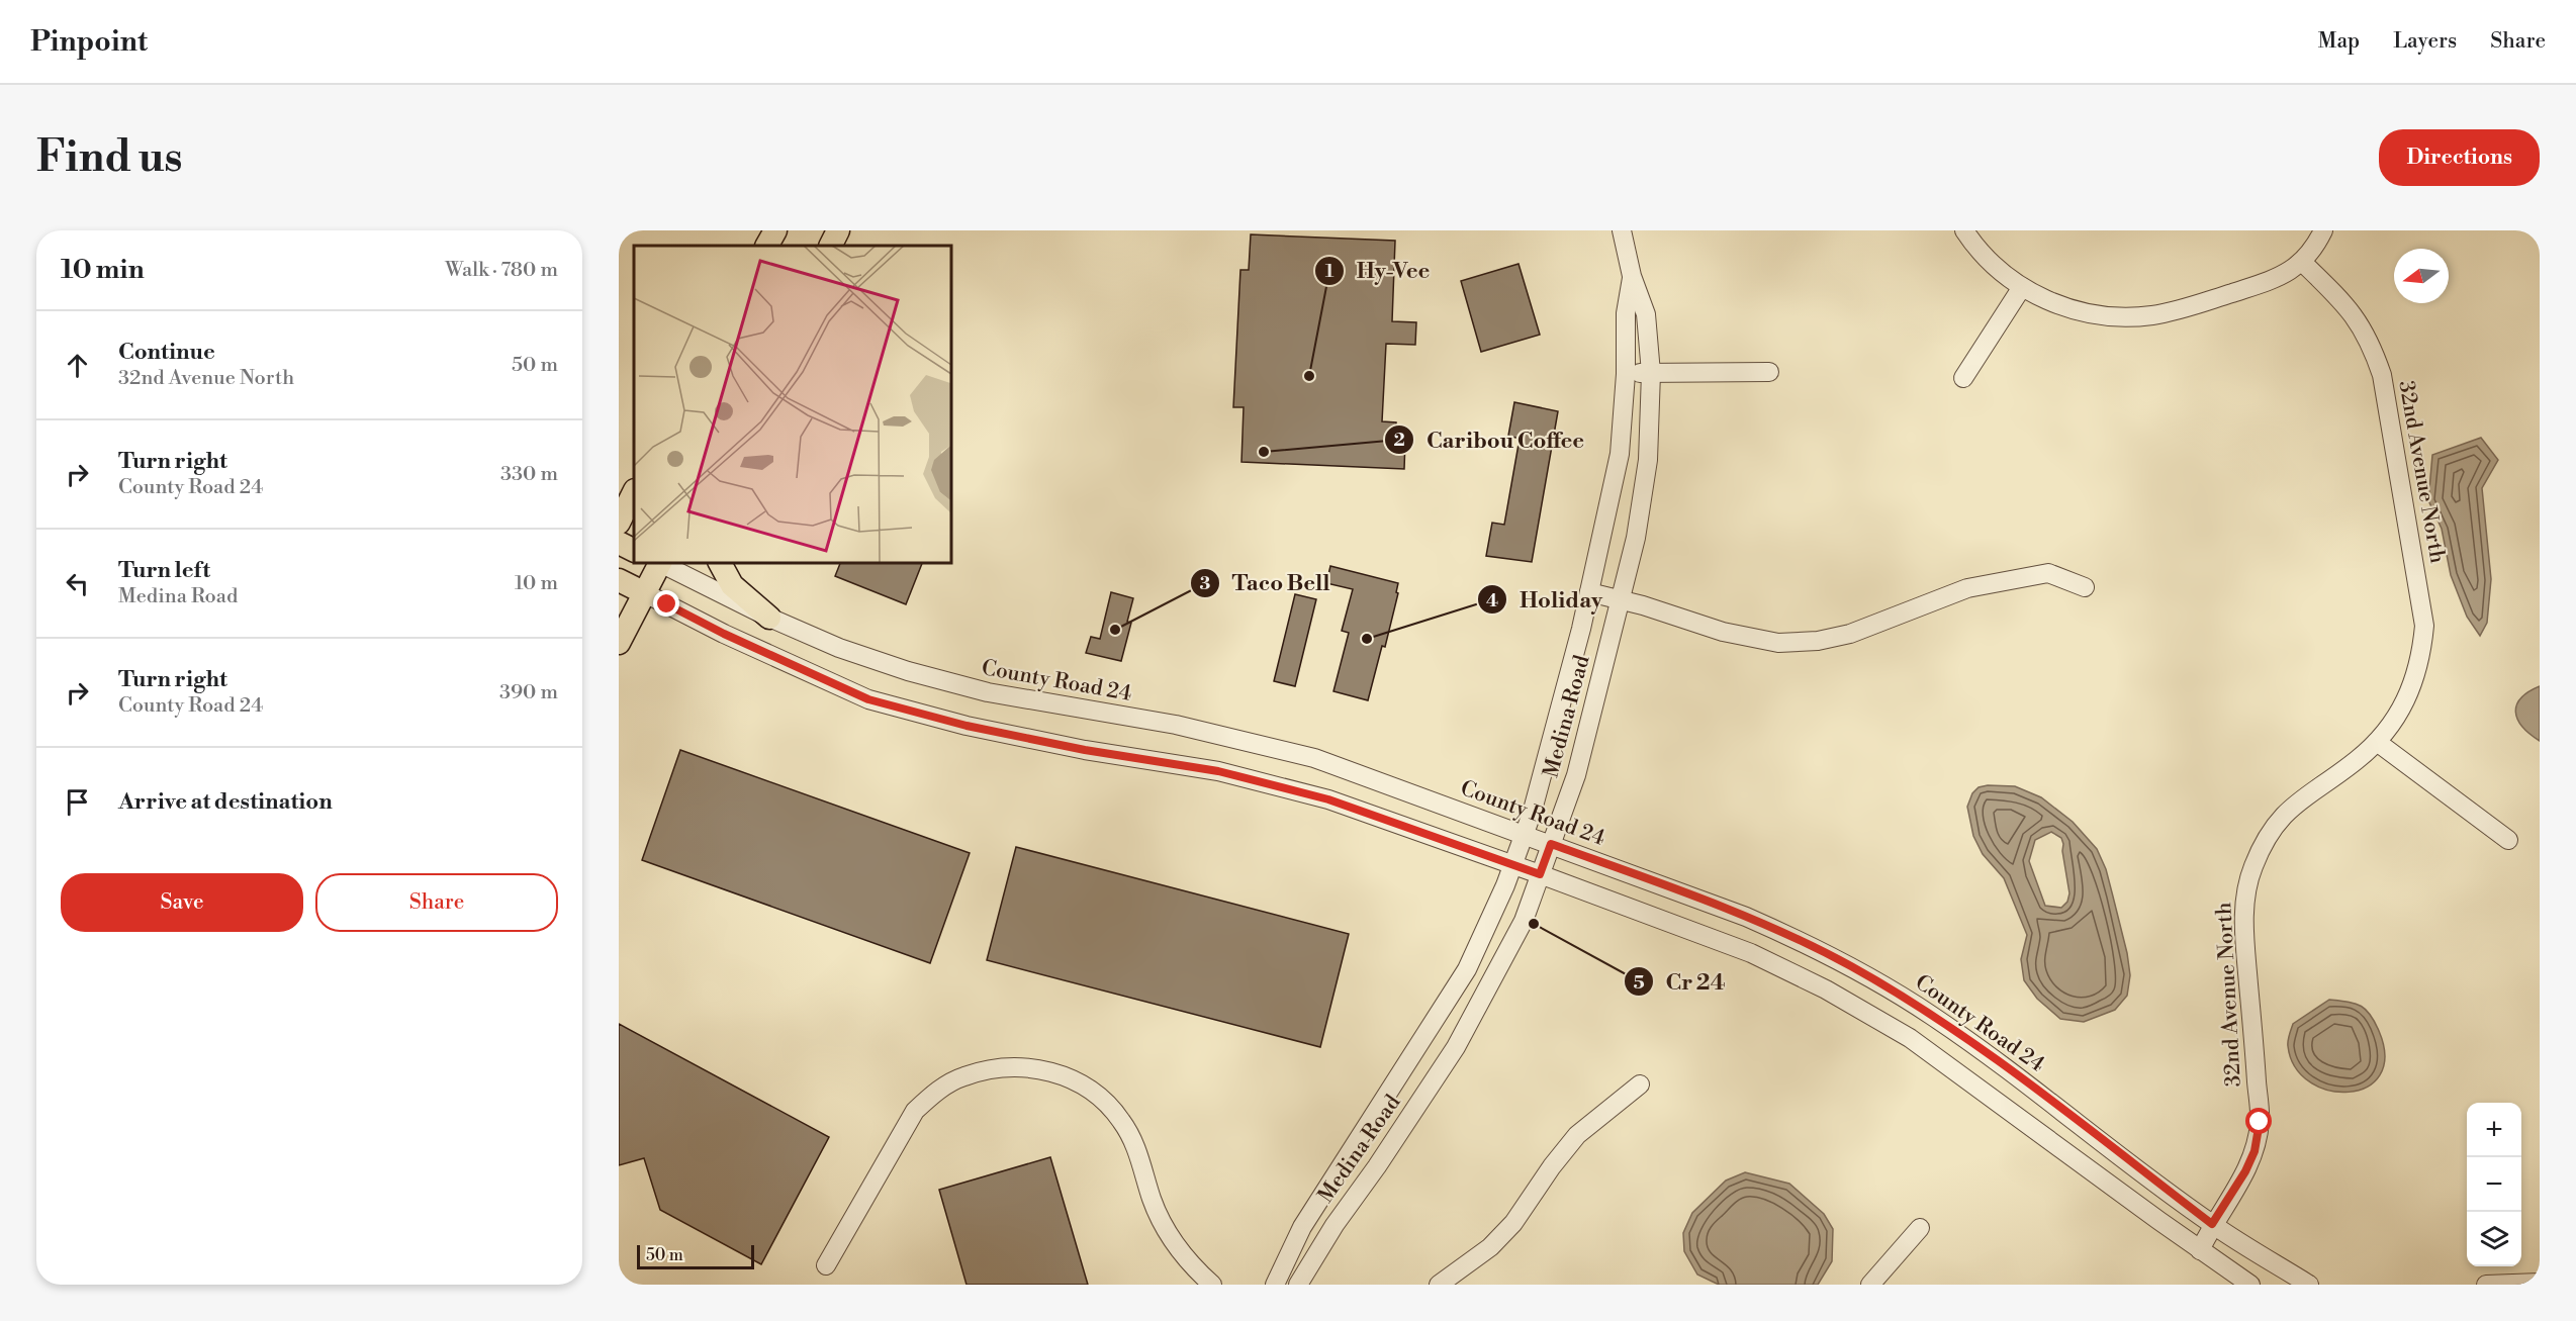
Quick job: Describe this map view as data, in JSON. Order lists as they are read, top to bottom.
{
  "streets": {
    "street": ["32nd Avenue North", "County Road 24", "Medina Road"]
  },
  "crossings": [
    ["32nd Avenue North", "County Road 24"],
    ["County Road 24", "Medina Road"]
  ],
  "places": [
    "Hy-Vee",
    "Caribou Coffee",
    "Taco Bell",
    "Holiday",
    "Cr 24"
  ],
  "scale_bar": "50 m",
  "north": "left",
  "page": {
    "header": "Pinpoint",
    "nav": ["Map", "Layers", "Share"],
    "buttons": [
      "Directions",
      ["Save", "Share"]
    ],
    "title": "Find us",
    "heading": ["10 min", "Walk · 780 m"],
    "list": [
      ["Continue", "32nd Avenue North", "50 m"],
      ["Turn right", "County Road 24", "330 m"],
      ["Turn left", "Medina Road", "10 m"],
      ["Turn right", "County Road 24", "390 m"],
      "Arrive at destination"
    ],
    "map_buttons": ["+", "−"],
    "scale": "50 m"
  }
}
